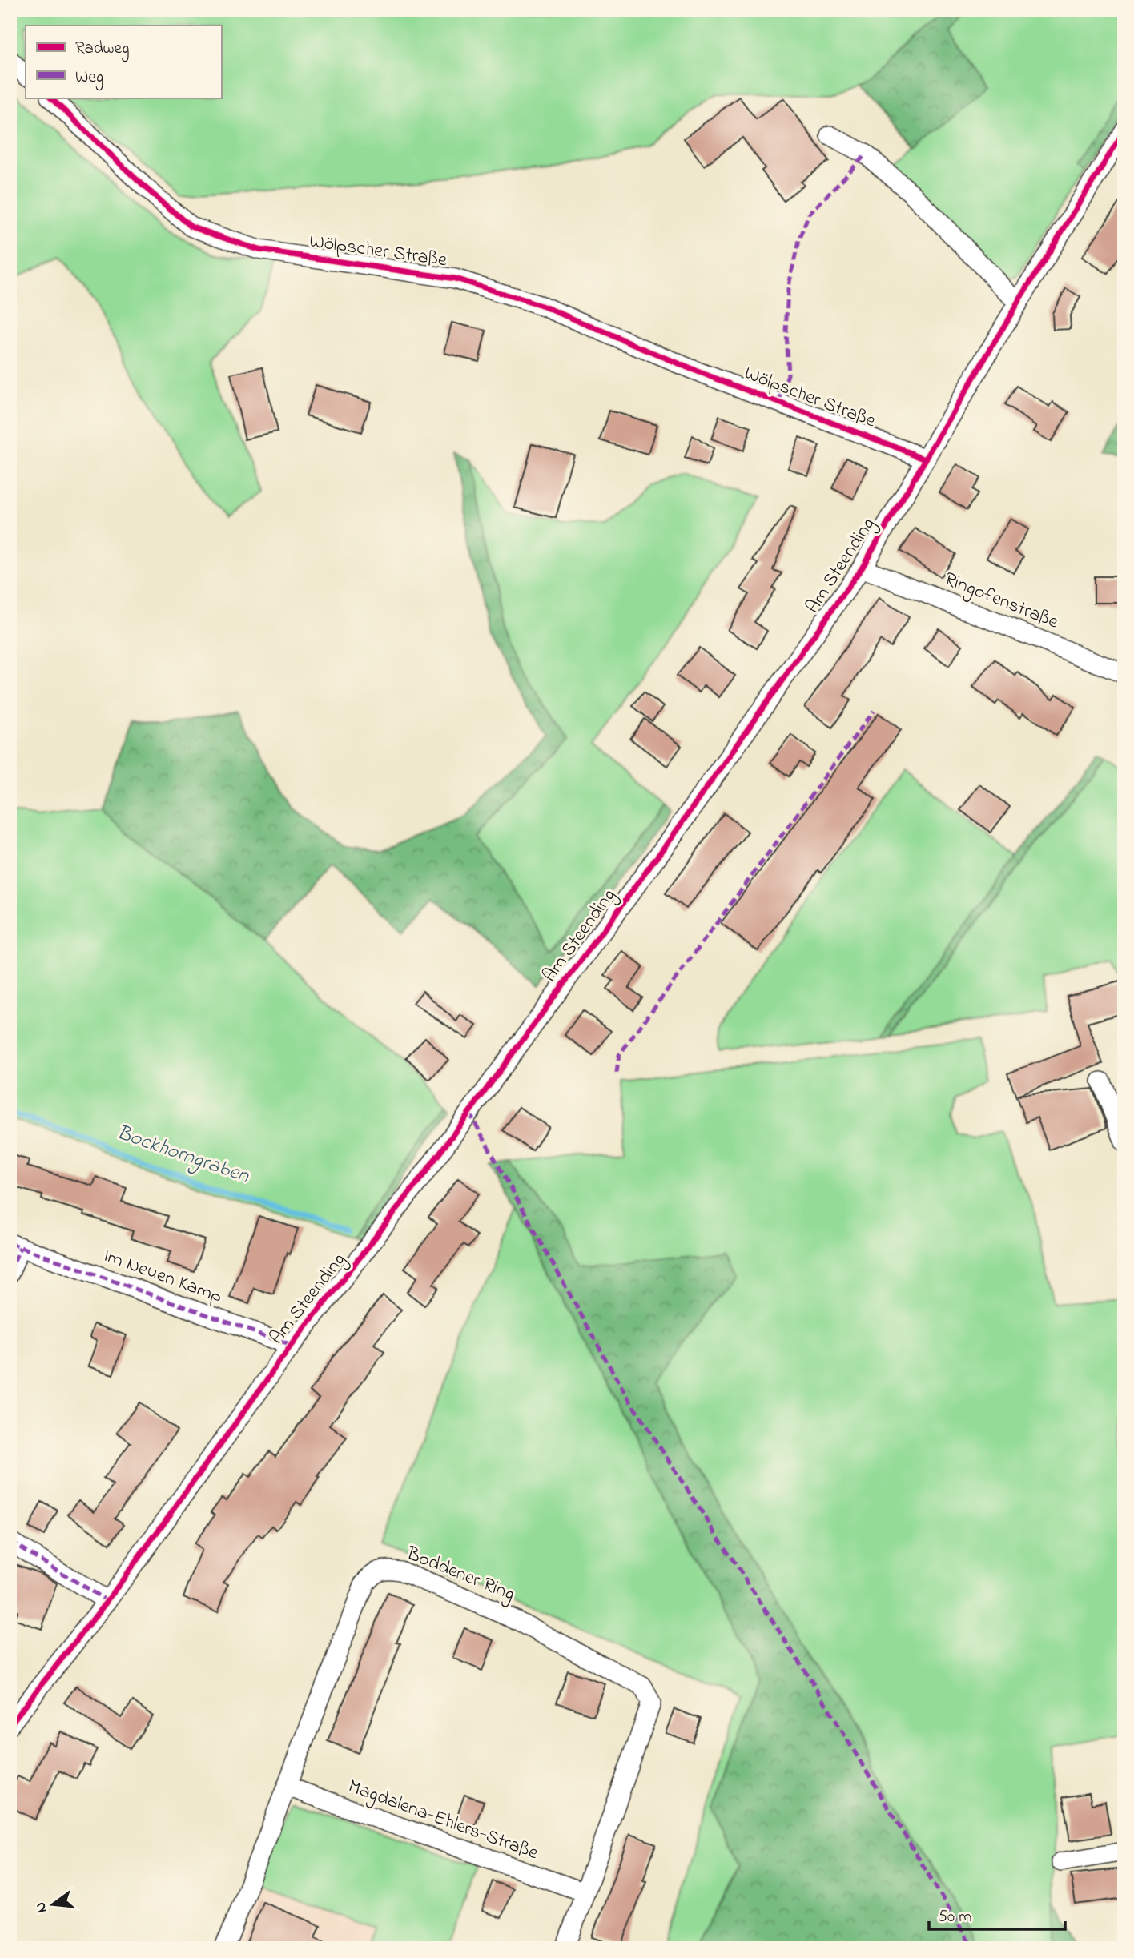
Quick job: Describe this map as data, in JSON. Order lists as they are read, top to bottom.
{
  "streets": {
    "street": [
      "Wölpscher Straße",
      "Am Steending",
      "Ringofenstraße",
      "Im Neuen Kamp",
      "Boddener Ring",
      "Magdalena-Ehlers-Straße"
    ]
  },
  "crossings": [
    ["Wölpscher Straße", "Am Steending"],
    ["Am Steending", "Ringofenstraße"],
    ["Am Steending", "Im Neuen Kamp"],
    ["Boddener Ring", "Magdalena-Ehlers-Straße"]
  ],
  "water": ["Bockhorngraben"],
  "legend": ["Radweg", "Weg"],
  "scale_bar": "50 m",
  "north": "left"
}
